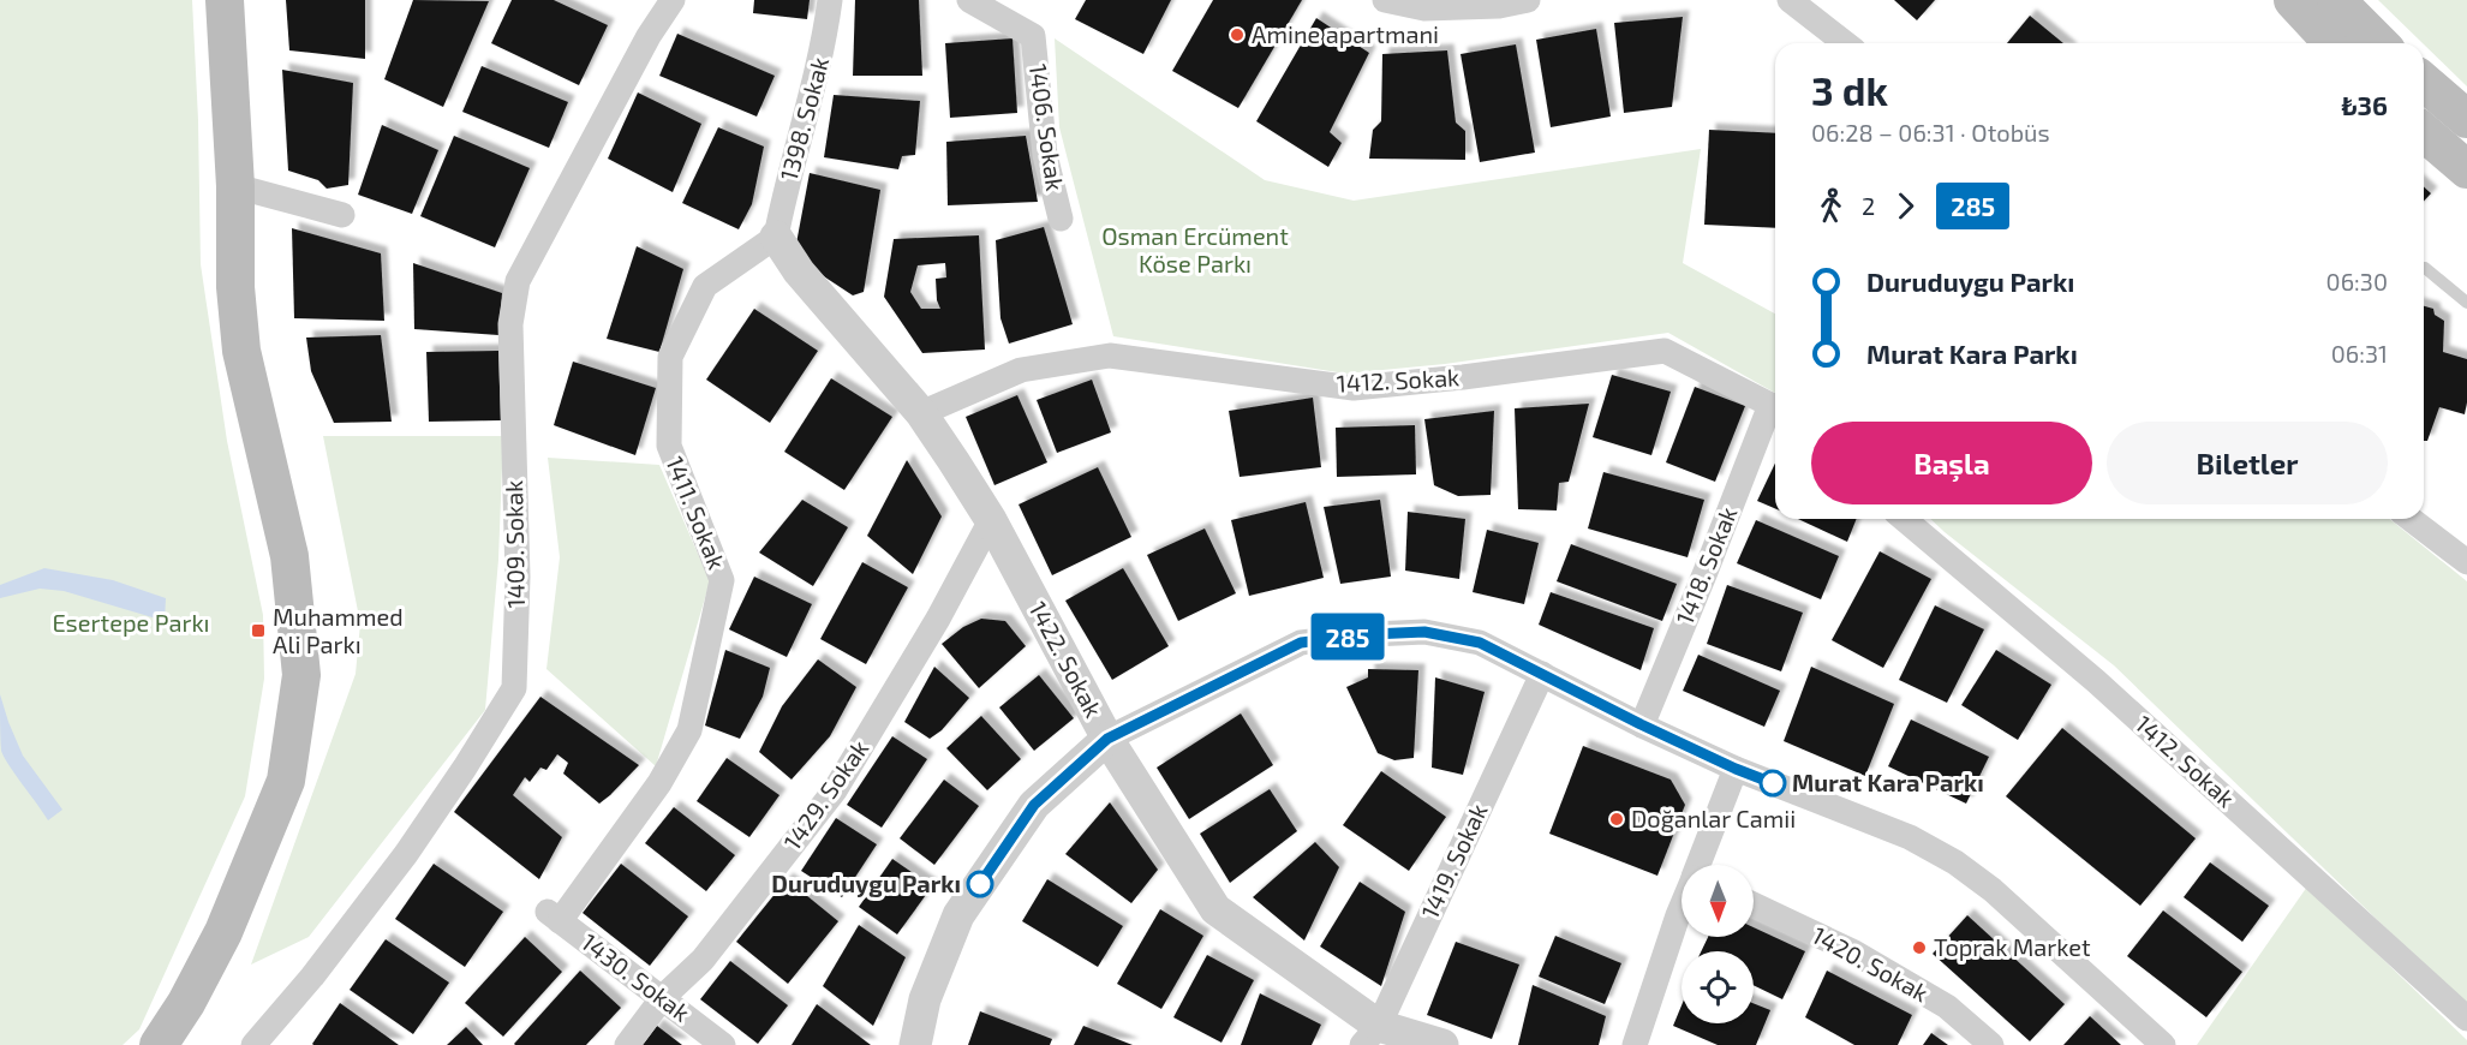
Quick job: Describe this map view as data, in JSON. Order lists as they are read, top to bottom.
{
  "streets": {
    "street": [
      "1398. Sokak",
      "1406. Sokak",
      "1412. Sokak",
      "1411. Sokak",
      "1409. Sokak",
      "1418. Sokak",
      "1422. Sokak",
      "1429. Sokak",
      "1419. Sokak",
      "1420. Sokak",
      "1430. Sokak"
    ]
  },
  "crossings": [
    ["1398. Sokak", "1411. Sokak"],
    ["1398. Sokak", "1422. Sokak"],
    ["1412. Sokak", "1422. Sokak"],
    ["1411. Sokak", "1422. Sokak"],
    ["1411. Sokak", "1430. Sokak"],
    ["1422. Sokak", "1429. Sokak"],
    ["1422. Sokak", "1419. Sokak"],
    ["1429. Sokak", "1430. Sokak"]
  ],
  "parks": ["Osman Ercüment Köse Parkı", "Esertepe Parkı"],
  "places": {
    "other": [
      "Amine apartmani",
      "Murat Kara Parkı",
      "Doğanlar Camii",
      "Duruduygu Parkı",
      "Toprak Market"
    ],
    "transit": ["Muhammed Ali Parkı"]
  },
  "lines": ["bus line 285"],
  "north": "bottom",
  "page": {
    "on_map": "285",
    "heading": ["3 dk", "06:28 – 06:31 · Otobüs", "₺36"],
    "legs": ["2", "285"],
    "list": [
      {
        "name": "Duruduygu Parkı",
        "value": "06:30"
      },
      {
        "name": "Murat Kara Parkı",
        "value": "06:31"
      }
    ],
    "buttons": ["Başla", "Biletler"]
  }
}
